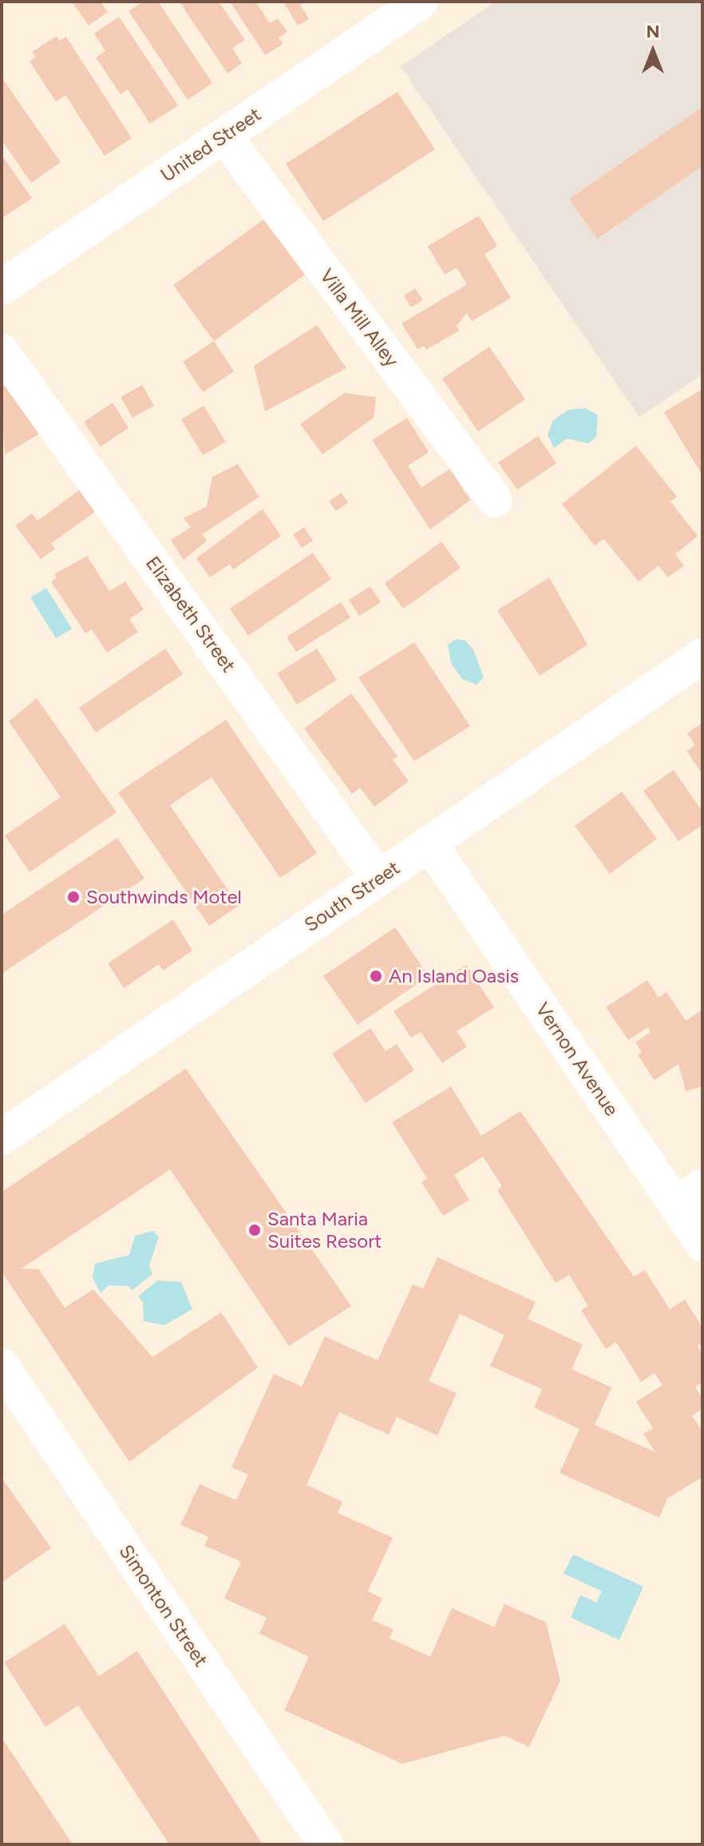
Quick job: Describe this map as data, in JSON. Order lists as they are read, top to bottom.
{
  "streets": {
    "street": [
      "United Street",
      "Villa Mill Alley",
      "Elizabeth Street",
      "South Street",
      "Vernon Avenue",
      "Simonton Street"
    ]
  },
  "crossings": [
    ["United Street", "Villa Mill Alley"],
    ["Elizabeth Street", "South Street"],
    ["South Street", "Vernon Avenue"]
  ],
  "places": ["Southwinds Motel", "An Island Oasis", "Santa Maria Suites Resort"],
  "north": "top"
}
